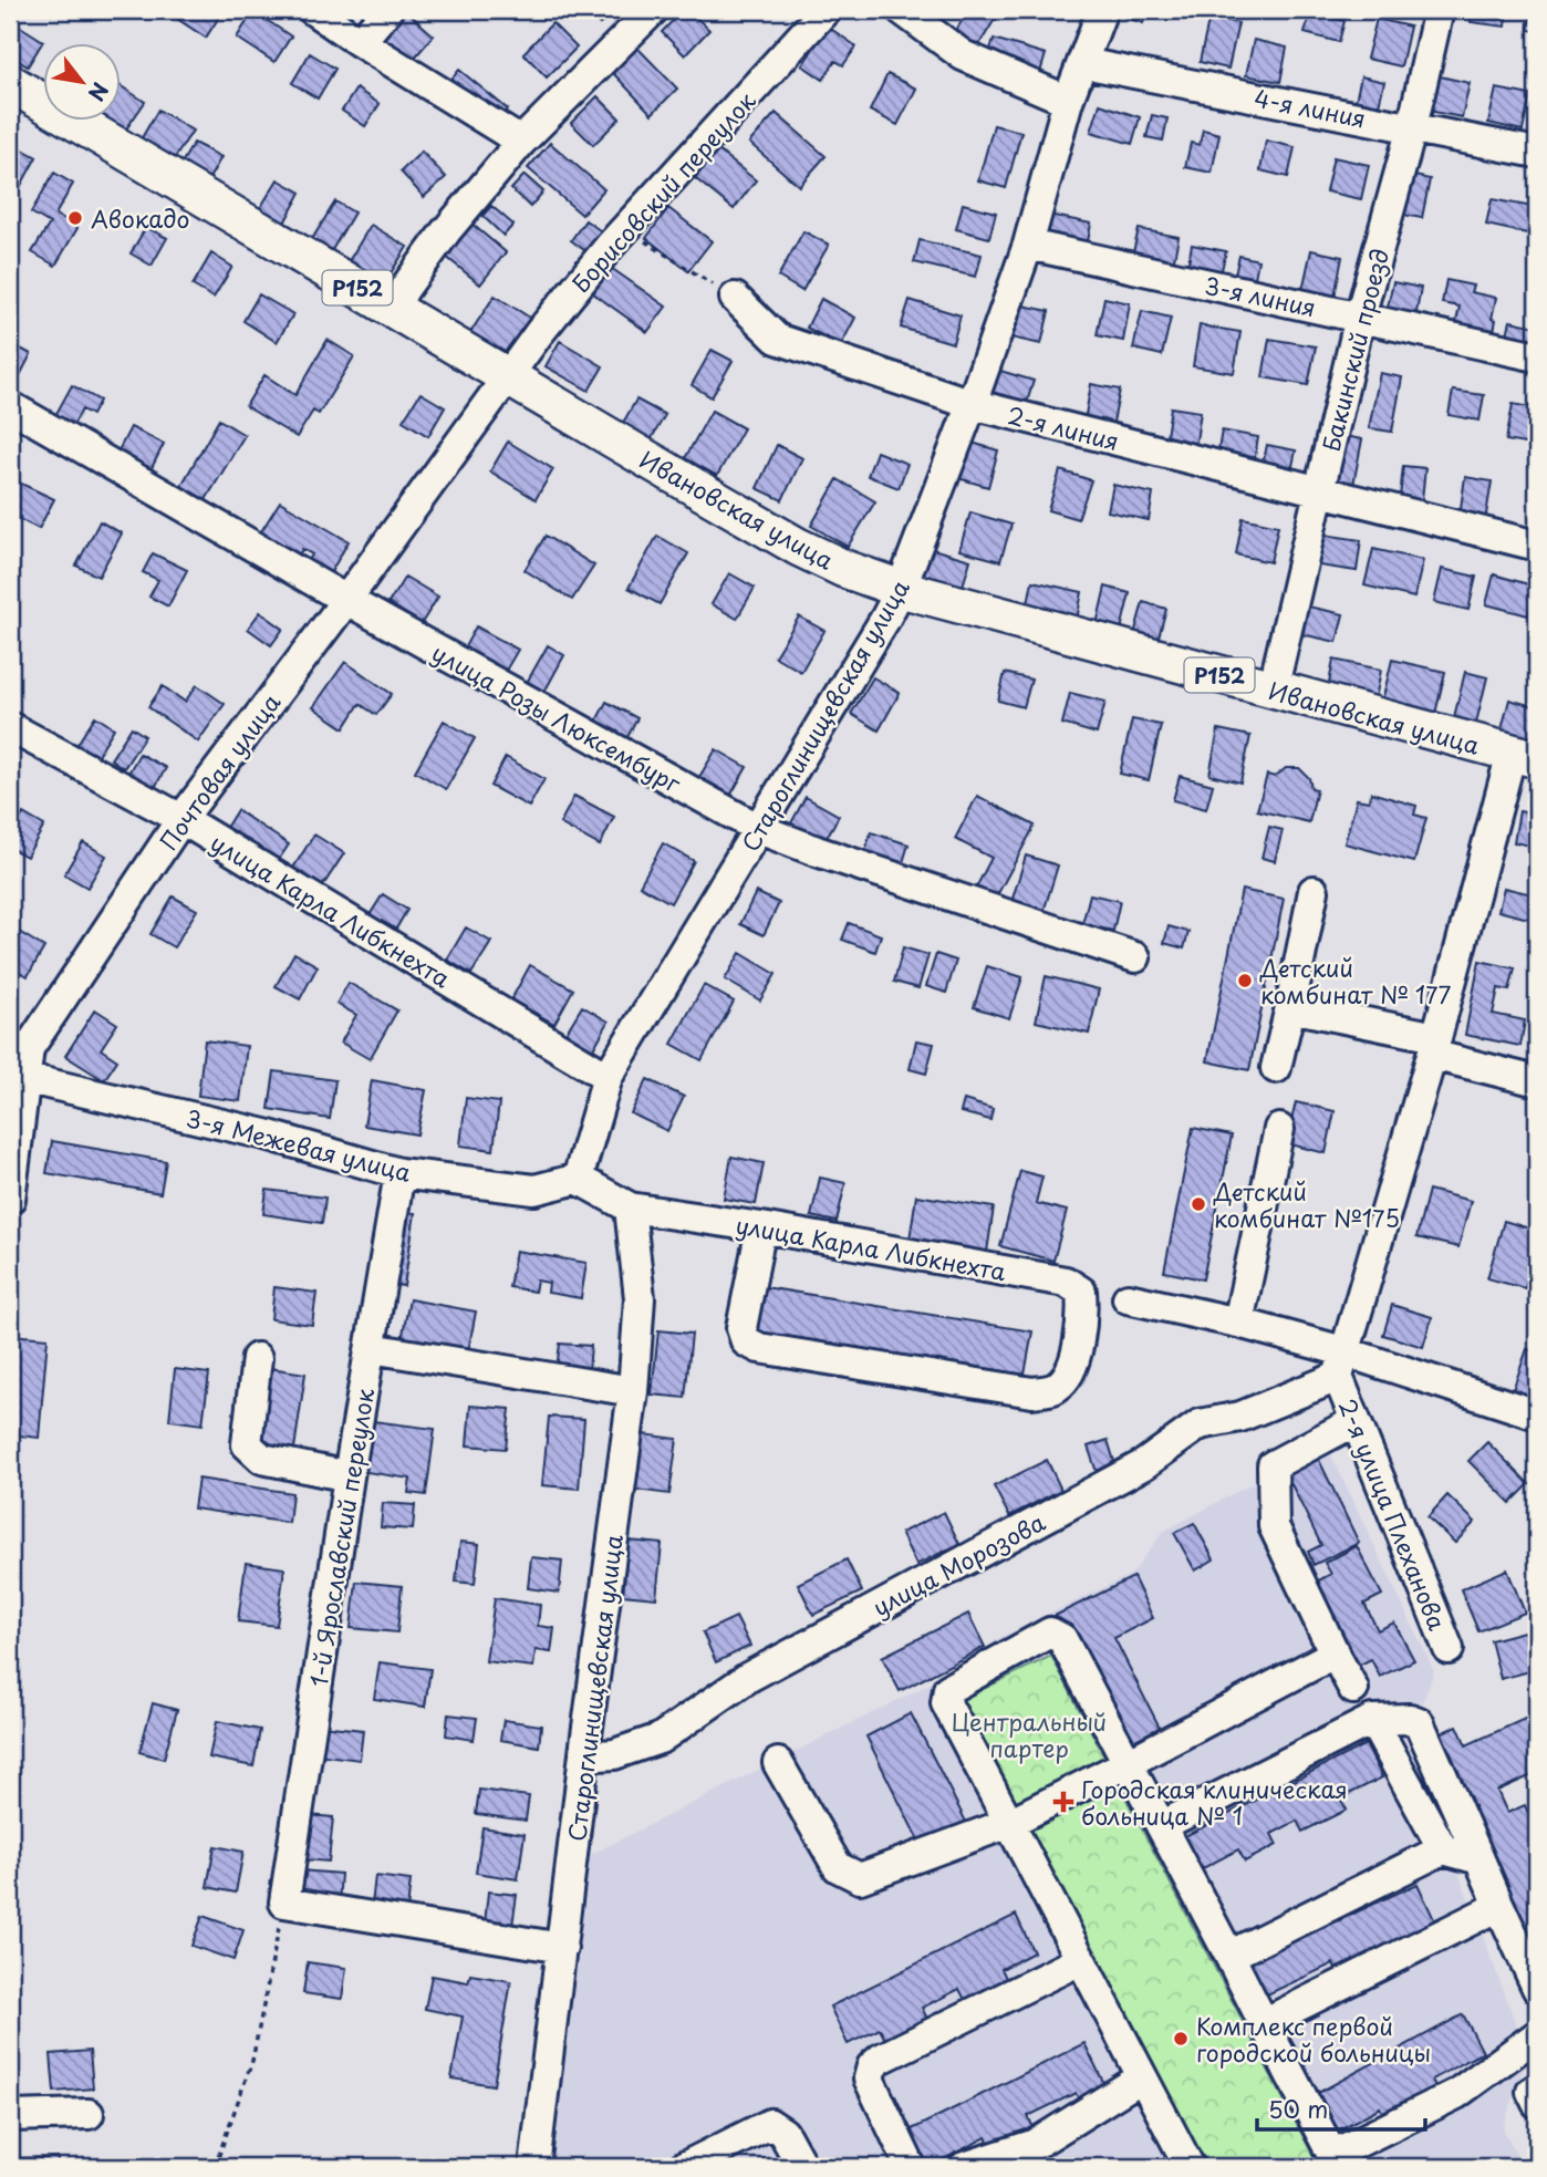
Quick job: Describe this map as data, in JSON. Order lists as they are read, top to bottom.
{
  "streets": {
    "main road": ["Р152", "Ивановская улица"],
    "street": [
      "4-я линия",
      "Борисовский переулок",
      "3-я линия",
      "Бакинский проезд",
      "2-я линия",
      "Староглинищевская улица",
      "улица Розы Люксембург",
      "Почтовая улица",
      "улица Карла Либкнехта",
      "3-я Межевая улица",
      "2-я улица Плеханова",
      "1-й Ярославский переулок",
      "улица Морозова"
    ]
  },
  "crossings": [
    ["4-я линия", "Бакинский проезд"],
    ["4-я линия", "Староглинищевская улица"],
    ["Борисовский переулок", "Ивановская улица"],
    ["Борисовский переулок", "Почтовая улица"],
    ["3-я линия", "Бакинский проезд"],
    ["3-я линия", "Староглинищевская улица"],
    ["Бакинский проезд", "2-я линия"],
    ["Бакинский проезд", "Ивановская улица"],
    ["2-я линия", "Староглинищевская улица"],
    ["Ивановская улица", "Староглинищевская улица"],
    ["Ивановская улица", "Почтовая улица"],
    ["Староглинищевская улица", "улица Розы Люксембург"],
    ["Староглинищевская улица", "улица Карла Либкнехта"],
    ["Староглинищевская улица", "3-я Межевая улица"],
    ["Староглинищевская улица", "улица Морозова"],
    ["улица Розы Люксембург", "Почтовая улица"],
    ["Почтовая улица", "улица Карла Либкнехта"],
    ["Почтовая улица", "3-я Межевая улица"],
    ["3-я Межевая улица", "1-й Ярославский переулок"],
    ["2-я улица Плеханова", "улица Морозова"]
  ],
  "parks": ["Центральный партер"],
  "places": {
    "other": [
      "Авокадо",
      "Детский комбинат № 177",
      "Детский комбинат №175",
      "Комплекс первой городской больницы"
    ],
    "health": ["Городская клиническая больница № 1"]
  },
  "scale_bar": "50 m",
  "north": "bottom right"
}
